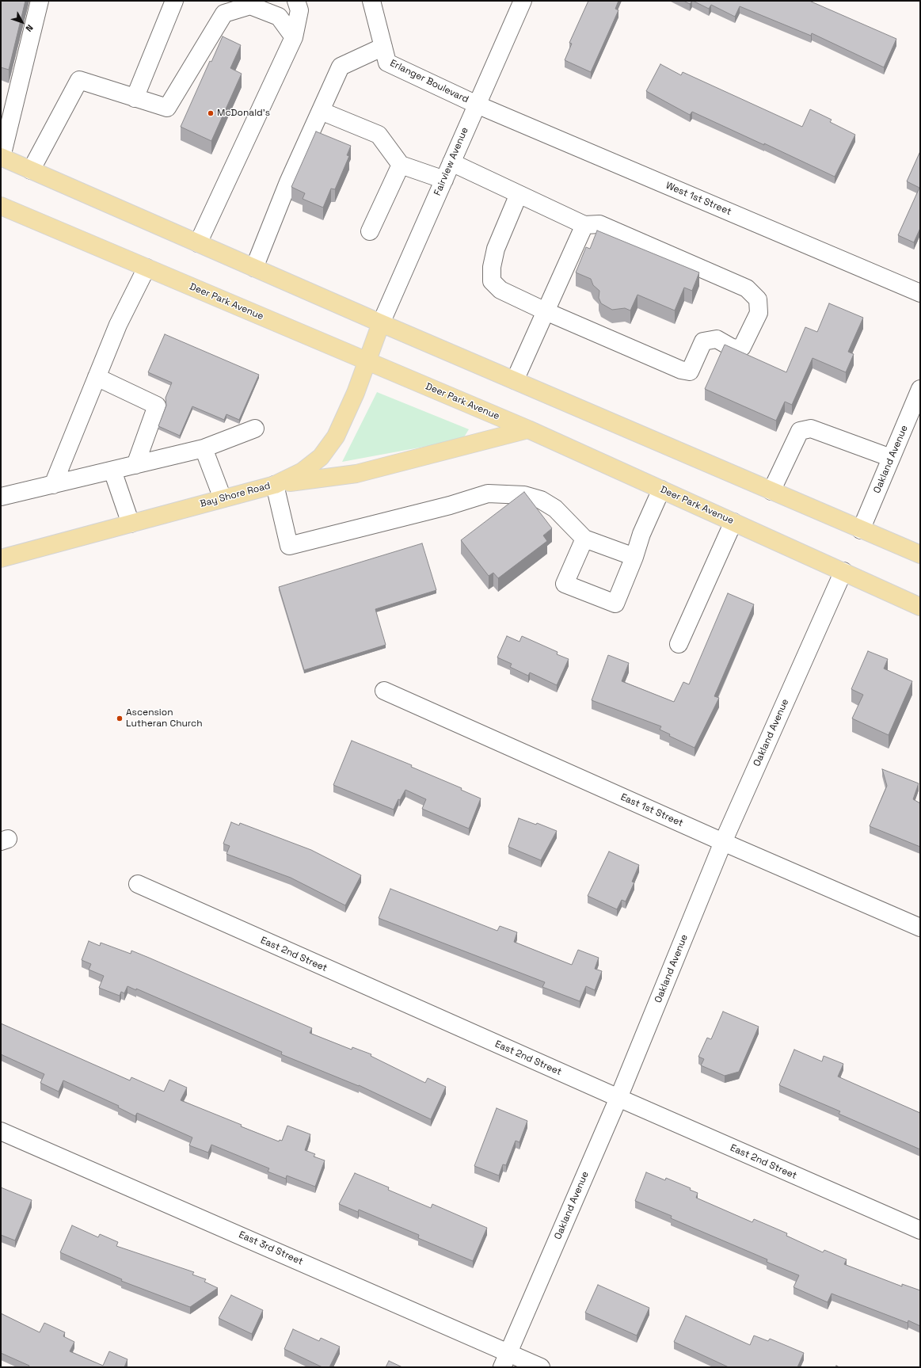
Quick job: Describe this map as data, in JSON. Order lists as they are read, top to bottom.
{
  "streets": {
    "main road": ["Deer Park Avenue", "Bay Shore Road"],
    "street": [
      "Erlanger Boulevard",
      "Fairview Avenue",
      "West 1st Street",
      "Oakland Avenue",
      "East 1st Street",
      "East 2nd Street",
      "East 3rd Street"
    ]
  },
  "crossings": [
    ["Erlanger Boulevard", "Fairview Avenue"],
    ["Erlanger Boulevard", "West 1st Street"],
    ["Fairview Avenue", "West 1st Street"],
    ["Fairview Avenue", "Bay Shore Road"],
    ["Deer Park Avenue", "Oakland Avenue"],
    ["Deer Park Avenue", "Bay Shore Road"],
    ["Oakland Avenue", "East 1st Street"],
    ["Oakland Avenue", "East 2nd Street"],
    ["Oakland Avenue", "East 3rd Street"]
  ],
  "places": ["McDonald's", "Ascension Lutheran Church"],
  "north": "bottom right"
}
